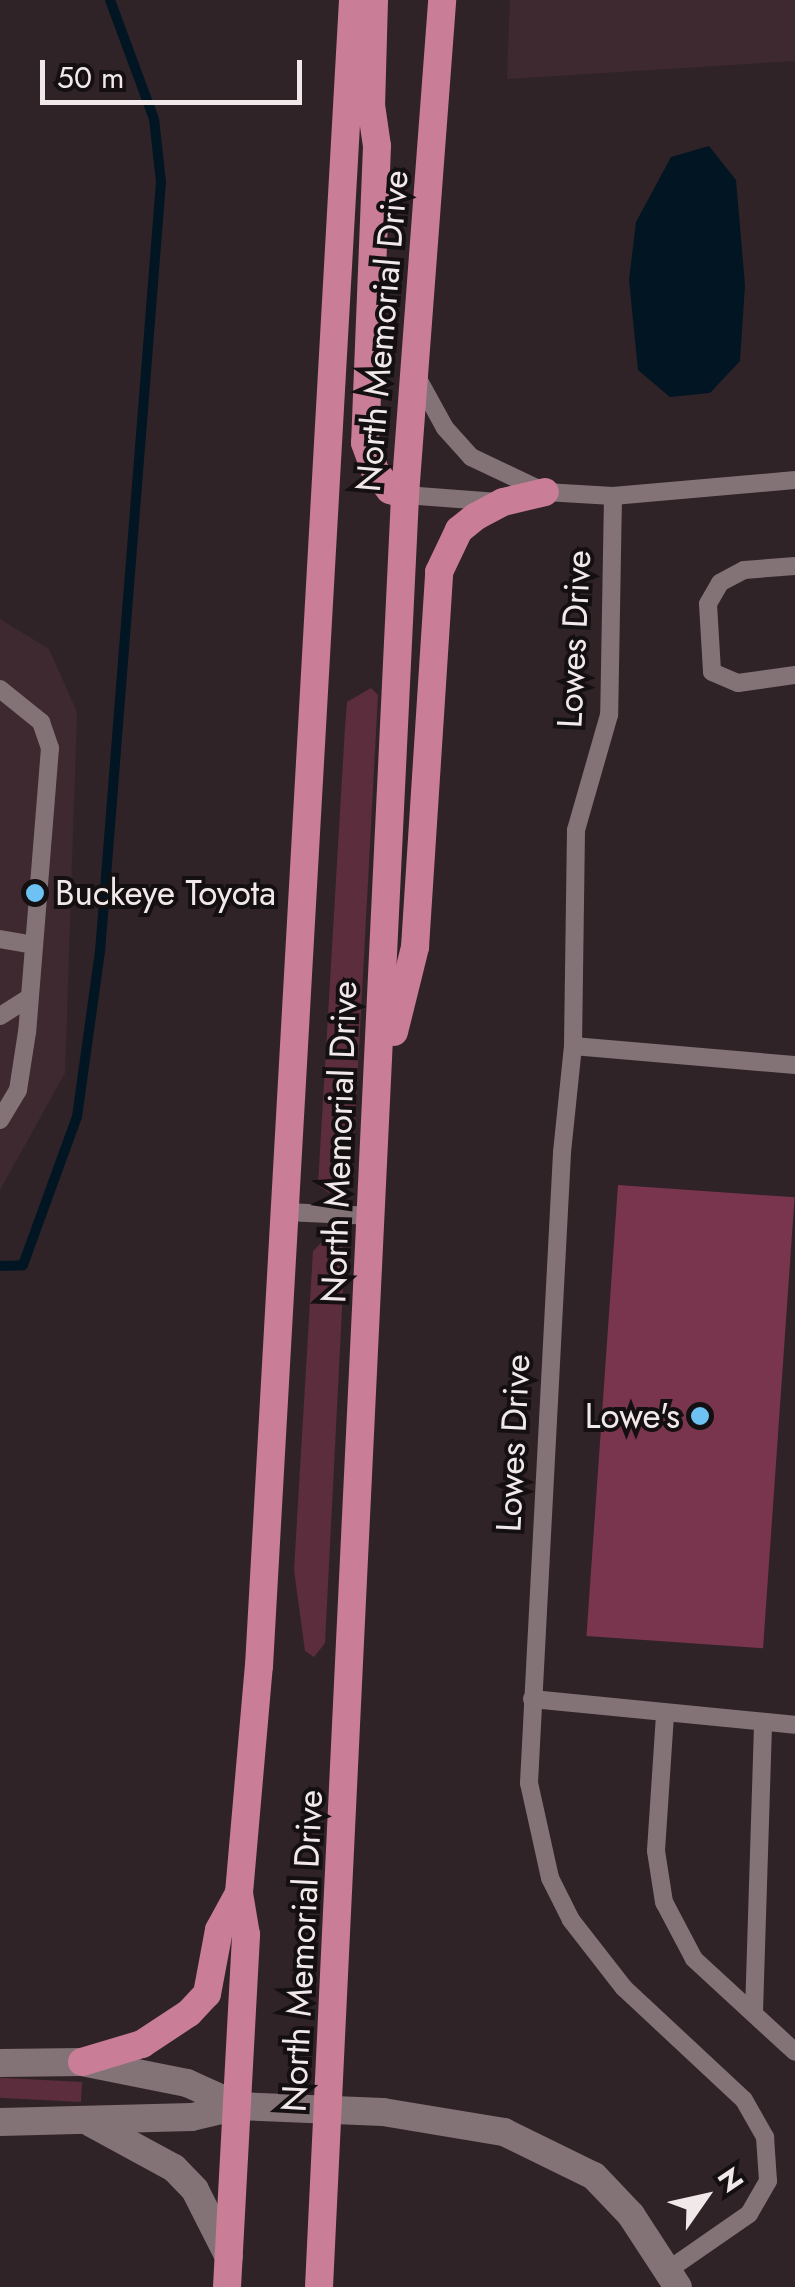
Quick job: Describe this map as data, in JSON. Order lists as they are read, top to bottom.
{
  "streets": {
    "main road": ["North Memorial Drive"],
    "lane": ["Lowes Drive"]
  },
  "places": ["Buckeye Toyota", "Lowe's"],
  "scale_bar": "50 m",
  "north": "top right"
}
